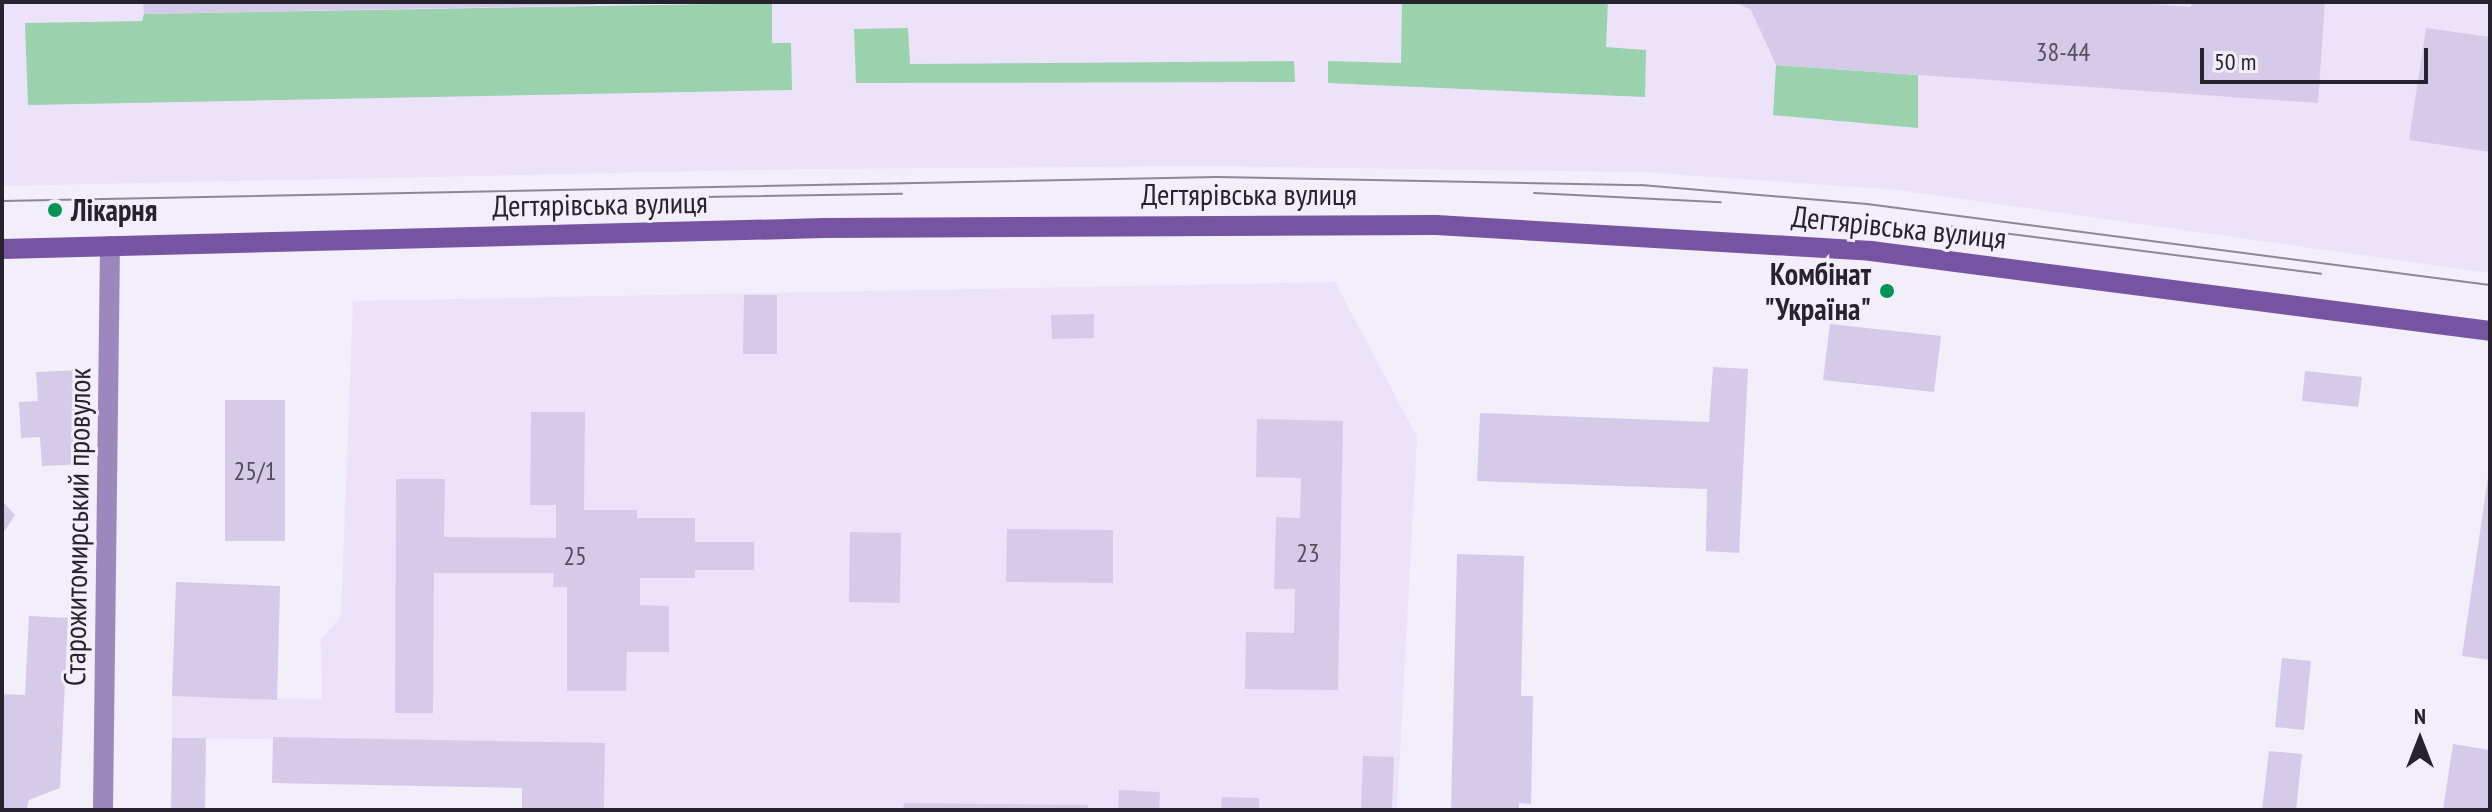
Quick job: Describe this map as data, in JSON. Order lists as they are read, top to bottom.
{
  "streets": {
    "main road": ["Дегтярівська вулиця"],
    "street": ["Старожитомирський провулок"]
  },
  "crossings": [
    ["Дегтярівська вулиця", "Старожитомирський провулок"]
  ],
  "places": ["Лікарня", "Комбінат \"Україна\""],
  "house_numbers": [
    "38-44",
    "25/1",
    "23",
    "25"
  ],
  "scale_bar": "50 m",
  "north": "top"
}
